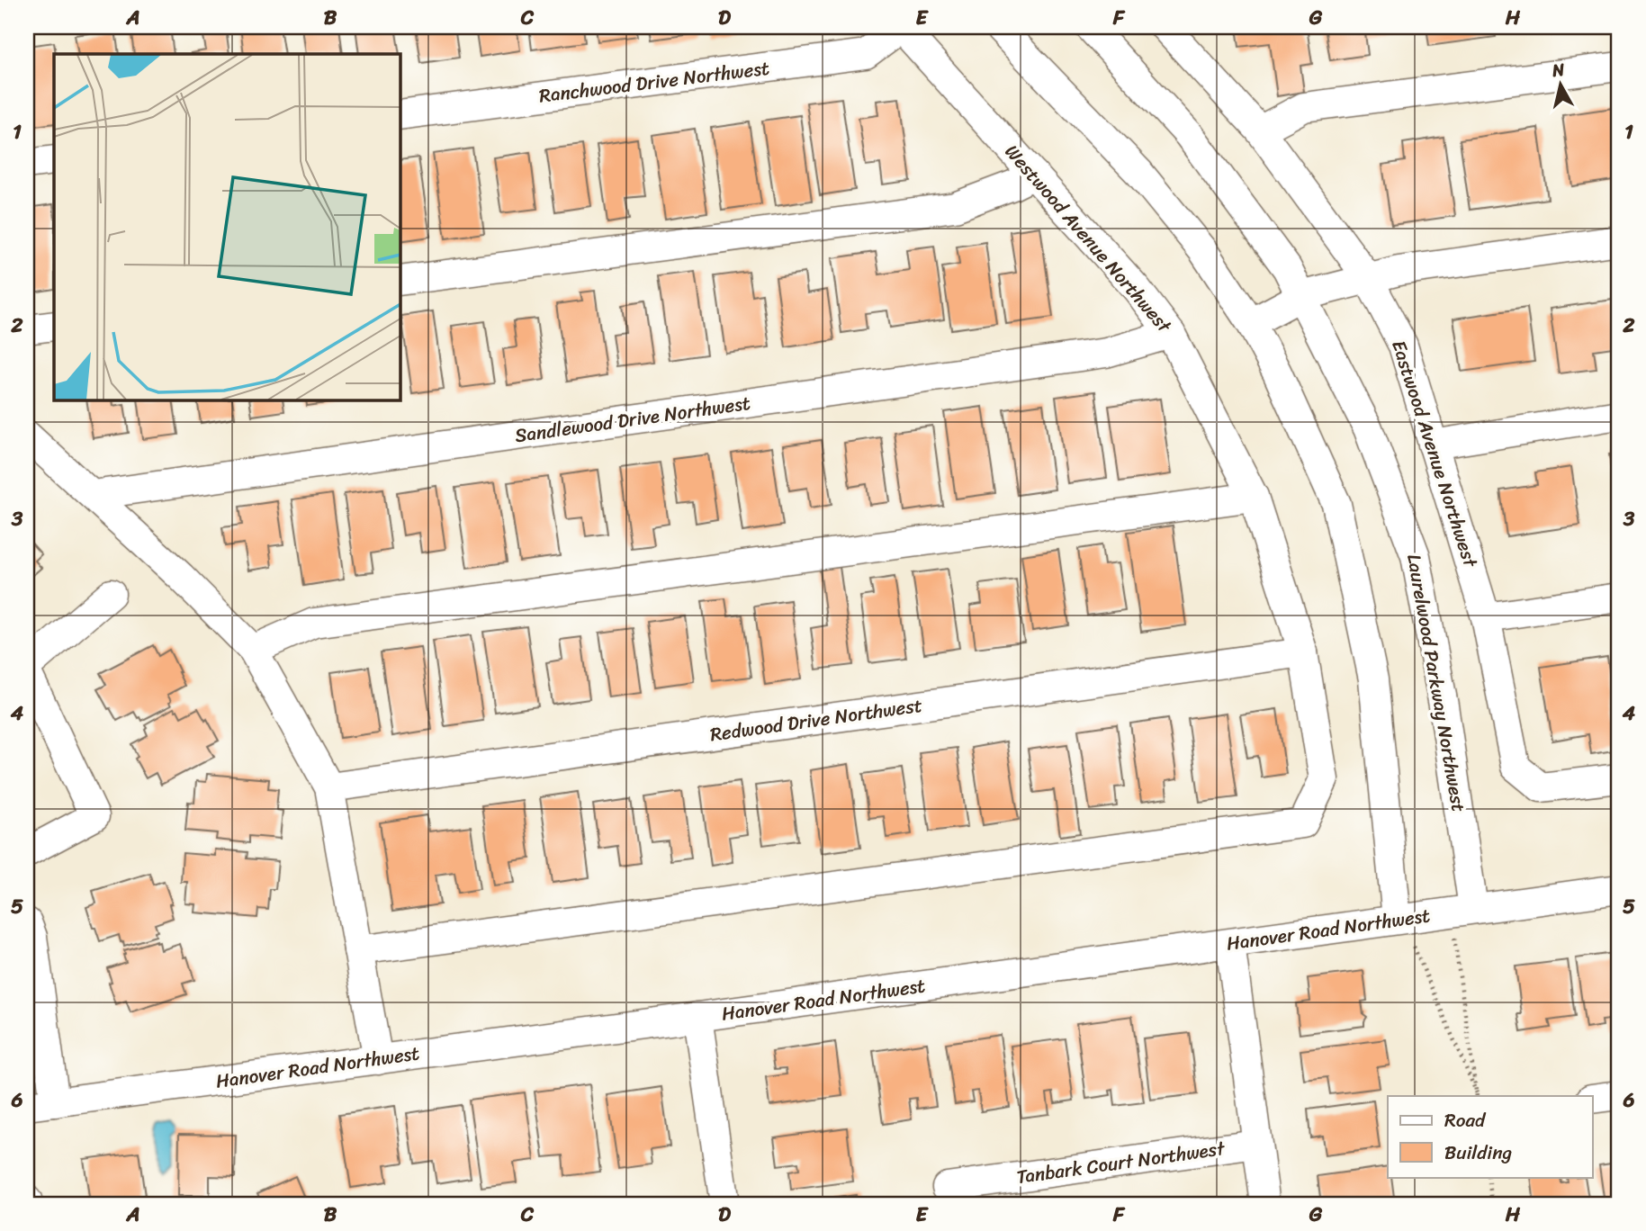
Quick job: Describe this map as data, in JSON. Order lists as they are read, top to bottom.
{
  "streets": {
    "street": [
      "Ranchwood Drive Northwest",
      "Westwood Avenue Northwest",
      "Sandlewood Drive Northwest",
      "Eastwood Avenue Northwest",
      "Laurelwood Parkway Northwest",
      "Redwood Drive Northwest",
      "Hanover Road Northwest",
      "Tanbark Court Northwest"
    ]
  },
  "crossings": [
    ["Ranchwood Drive Northwest", "Westwood Avenue Northwest"],
    ["Westwood Avenue Northwest", "Sandlewood Drive Northwest"],
    ["Westwood Avenue Northwest", "Redwood Drive Northwest"],
    ["Laurelwood Parkway Northwest", "Hanover Road Northwest"]
  ],
  "legend": ["Road", "Building"],
  "north": "top",
  "grid": {
    "columns": [
      "A",
      "B",
      "C",
      "D",
      "E",
      "F",
      "G",
      "H"
    ],
    "rows": [
      "1",
      "2",
      "3",
      "4",
      "5",
      "6"
    ]
  }
}
